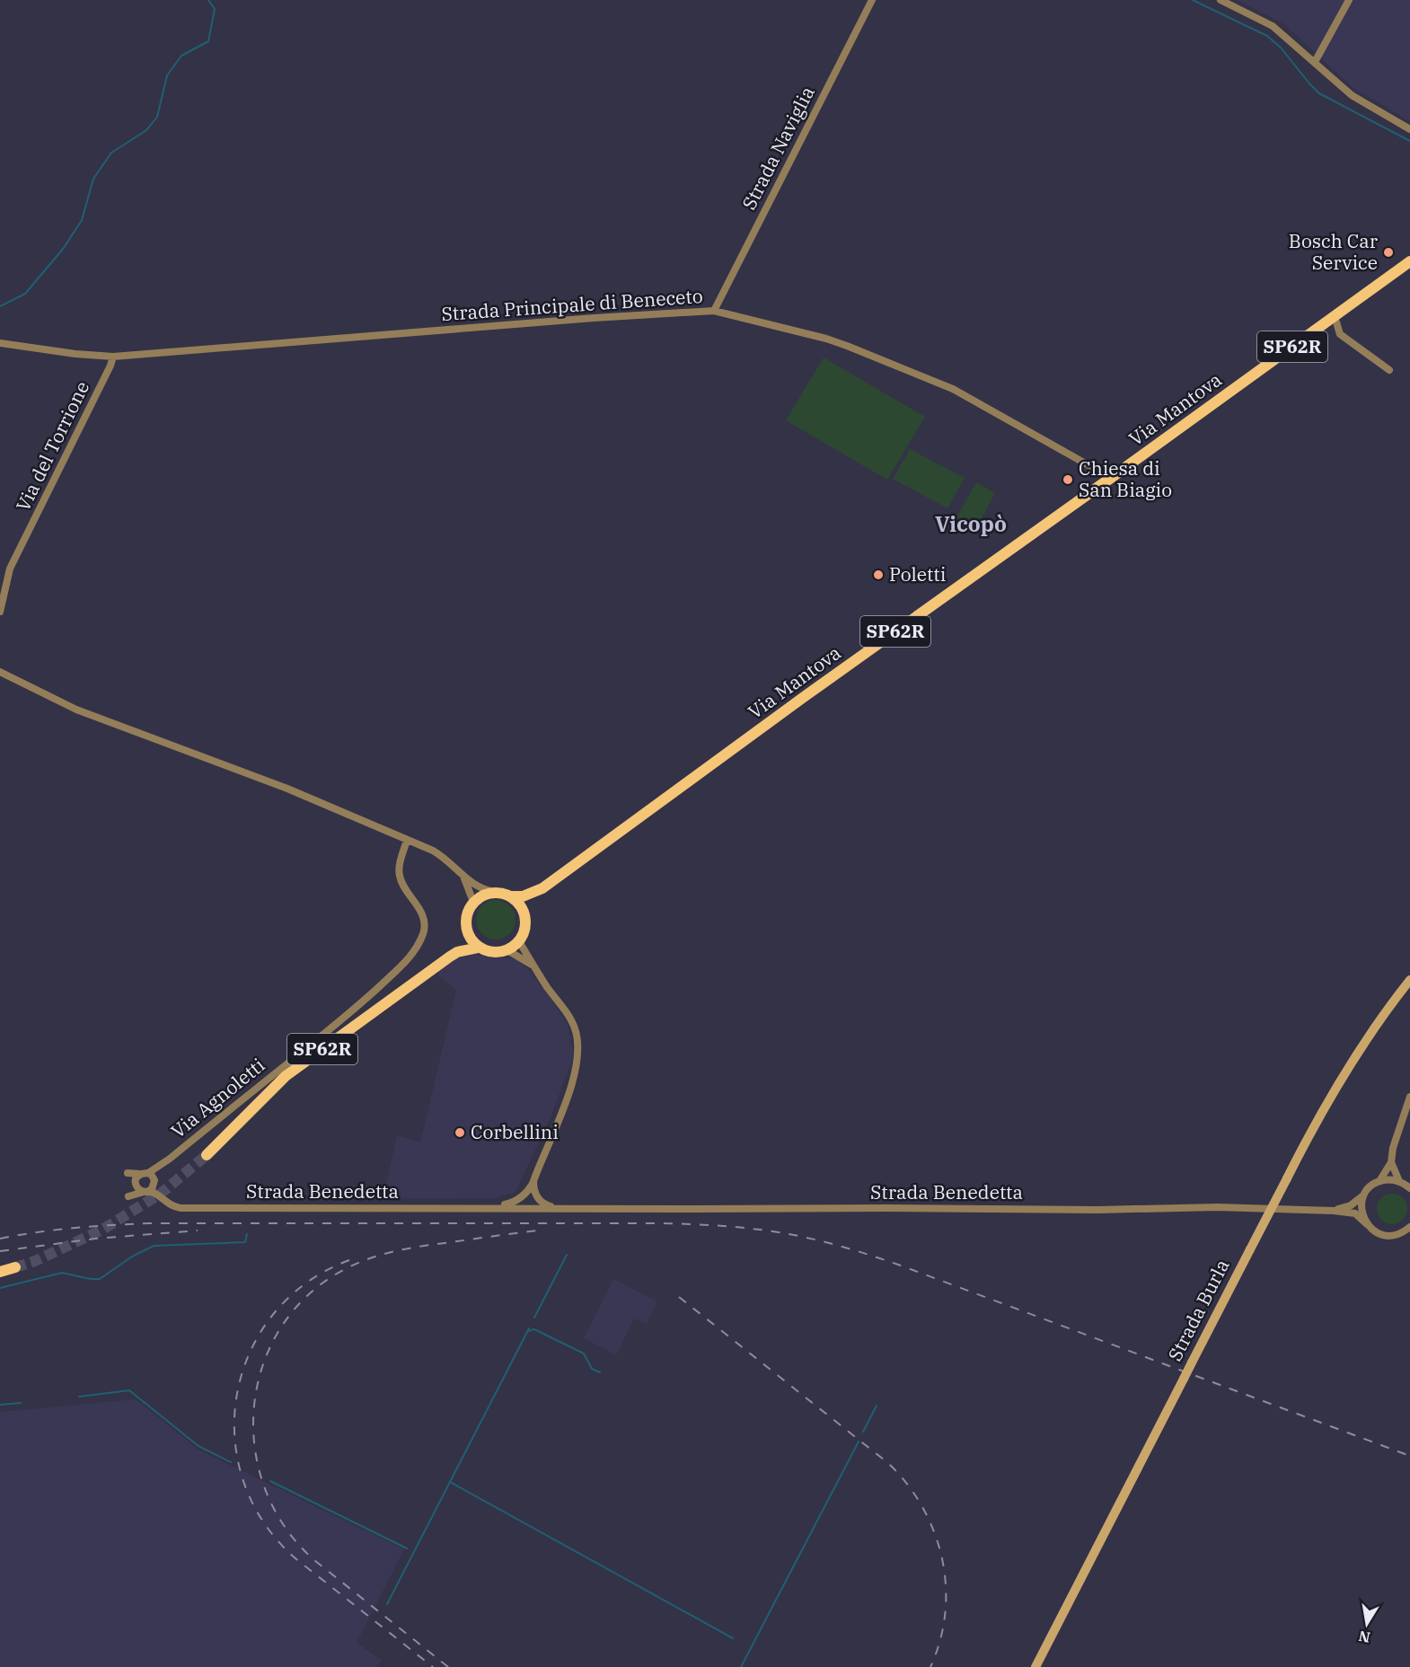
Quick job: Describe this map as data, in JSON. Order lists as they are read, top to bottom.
{
  "streets": {
    "main road": ["SP62R", "Via Mantova", "Strada Burla"],
    "street": [
      "Strada Naviglia",
      "Strada Principale di Beneceto",
      "Via del Torrione",
      "Via Agnoletti",
      "Strada Benedetta"
    ]
  },
  "crossings": [
    ["Strada Naviglia", "Strada Principale di Beneceto"],
    ["Strada Principale di Beneceto", "Via Mantova"],
    ["Strada Principale di Beneceto", "Via del Torrione"],
    ["SP62R", "Via Mantova"],
    ["Via Agnoletti", "Strada Benedetta"]
  ],
  "districts": ["Vicopò"],
  "places": [
    "Bosch Car Service",
    "Chiesa di San Biagio",
    "Poletti",
    "Corbellini"
  ],
  "north": "bottom"
}
